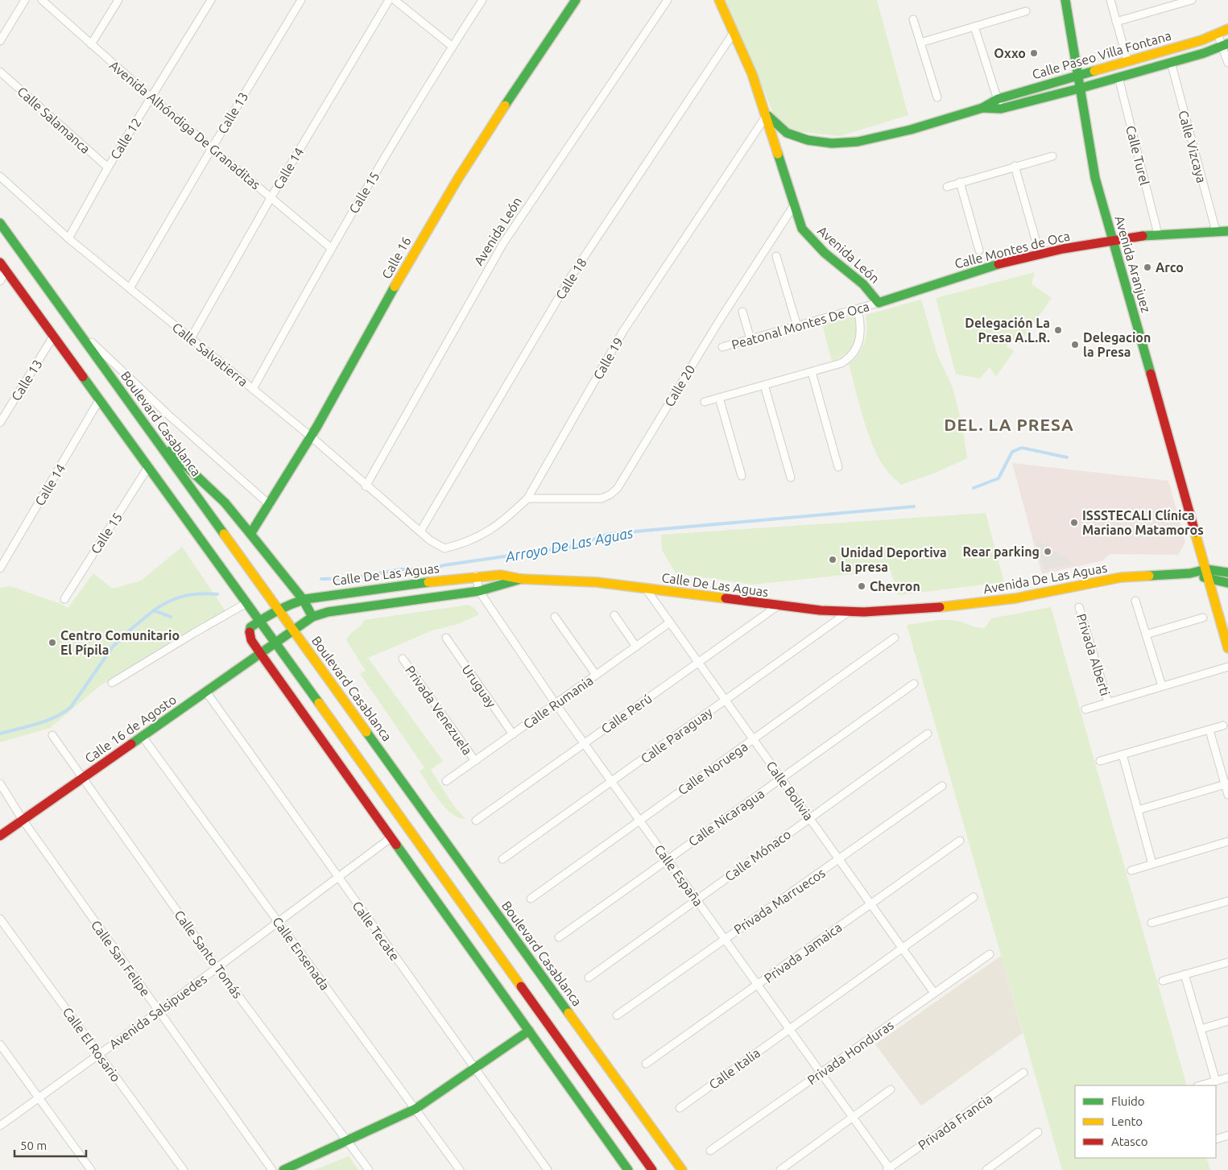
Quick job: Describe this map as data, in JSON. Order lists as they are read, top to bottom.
{
  "streets": {
    "street": [
      "Calle Paseo Villa Fontana",
      "Calle 13",
      "Calle Salamanca",
      "Avenida Alhóndiga De Granaditas",
      "Calle 12",
      "Calle Vizcaya",
      "Calle Turel",
      "Calle 14",
      "Calle 15",
      "Avenida León",
      "Calle Montes de Oca",
      "Calle 16",
      "Avenida Aranjuez",
      "Calle 18",
      "Peatonal Montes De Oca",
      "Calle Salvatierra",
      "Calle 19",
      "Calle 20",
      "Boulevard Casablanca",
      "Calle De Las Aguas",
      "Avenida De Las Aguas",
      "Privada Alberti",
      "Uruguay",
      "Calle Rumania",
      "Privada Venezuela",
      "Calle Perú",
      "Calle 16 de Agosto",
      "Calle Paraguay",
      "Calle Noruega",
      "Calle Bolivia",
      "Calle Nicaragua",
      "Calle Mónaco",
      "Calle España",
      "Privada Marruecos",
      "Calle Tecate",
      "Privada Jamaica",
      "Calle Ensenada",
      "Calle Santo Tomás",
      "Calle San Felipe",
      "Avenida Salsipuedes",
      "Calle El Rosario",
      "Privada Honduras",
      "Calle Italia",
      "Privada Francia"
    ]
  },
  "crossings": [
    ["Calle Paseo Villa Fontana", "Calle Vizcaya"],
    ["Calle Paseo Villa Fontana", "Calle Turel"],
    ["Calle Paseo Villa Fontana", "Avenida León"],
    ["Calle Paseo Villa Fontana", "Avenida Aranjuez"],
    ["Calle Paseo Villa Fontana", "Calle 19"],
    ["Calle 13", "Avenida Alhóndiga De Granaditas"],
    ["Calle 13", "Calle Salvatierra"],
    ["Calle Salamanca", "Calle 12"],
    ["Avenida Alhóndiga De Granaditas", "Calle 12"],
    ["Avenida Alhóndiga De Granaditas", "Calle 14"],
    ["Avenida Alhóndiga De Granaditas", "Calle 15"],
    ["Calle 12", "Calle Salvatierra"],
    ["Calle Vizcaya", "Calle Montes de Oca"],
    ["Calle Turel", "Calle Montes de Oca"],
    ["Calle 14", "Calle Salvatierra"],
    ["Calle 15", "Calle Salvatierra"],
    ["Avenida León", "Calle Montes de Oca"],
    ["Avenida León", "Calle 18"],
    ["Avenida León", "Peatonal Montes De Oca"],
    ["Avenida León", "Calle Salvatierra"],
    ["Avenida León", "Calle 19"],
    ["Avenida León", "Calle 20"],
    ["Calle Montes de Oca", "Avenida Aranjuez"],
    ["Calle Montes de Oca", "Peatonal Montes De Oca"],
    ["Calle 16", "Calle Salvatierra"],
    ["Avenida Aranjuez", "Avenida De Las Aguas"],
    ["Calle 18", "Calle Salvatierra"],
    ["Calle 18", "Calle 19"],
    ["Calle Salvatierra", "Calle 19"],
    ["Calle 19", "Calle 20"],
    ["Boulevard Casablanca", "Calle De Las Aguas"],
    ["Calle De Las Aguas", "Avenida De Las Aguas"],
    ["Calle De Las Aguas", "Calle Perú"],
    ["Calle De Las Aguas", "Calle 16 de Agosto"],
    ["Calle De Las Aguas", "Calle Paraguay"],
    ["Calle De Las Aguas", "Calle Bolivia"],
    ["Calle De Las Aguas", "Calle España"],
    ["Uruguay", "Calle Rumania"],
    ["Calle Rumania", "Privada Venezuela"],
    ["Calle Rumania", "Calle Bolivia"],
    ["Calle Rumania", "Calle España"],
    ["Calle Perú", "Calle Bolivia"],
    ["Calle Perú", "Calle España"],
    ["Calle 16 de Agosto", "Calle Tecate"],
    ["Calle 16 de Agosto", "Calle Ensenada"],
    ["Calle 16 de Agosto", "Calle Santo Tomás"],
    ["Calle 16 de Agosto", "Calle San Felipe"],
    ["Calle Paraguay", "Calle Bolivia"],
    ["Calle Paraguay", "Calle España"],
    ["Calle Noruega", "Calle Bolivia"],
    ["Calle Noruega", "Calle España"],
    ["Calle Bolivia", "Calle Nicaragua"],
    ["Calle Bolivia", "Calle Mónaco"],
    ["Calle Bolivia", "Privada Marruecos"],
    ["Calle Bolivia", "Privada Jamaica"],
    ["Calle Bolivia", "Privada Honduras"],
    ["Calle Nicaragua", "Calle España"],
    ["Calle Mónaco", "Calle España"],
    ["Calle España", "Privada Marruecos"],
    ["Calle España", "Privada Jamaica"],
    ["Calle España", "Privada Honduras"],
    ["Calle España", "Calle Italia"],
    ["Calle España", "Privada Francia"],
    ["Calle Tecate", "Avenida Salsipuedes"],
    ["Calle Ensenada", "Avenida Salsipuedes"],
    ["Calle Santo Tomás", "Avenida Salsipuedes"],
    ["Calle San Felipe", "Avenida Salsipuedes"],
    ["Avenida Salsipuedes", "Calle El Rosario"]
  ],
  "districts": ["DEL. LA PRESA"],
  "water": ["Arroyo De Las Aguas"],
  "places": [
    "Oxxo",
    "Arco",
    "Delegación La Presa A.L.R.",
    "Delegacion la Presa",
    "ISSSTECALI Clínica Mariano Matamoros",
    "Rear parking",
    "Unidad Deportiva la presa",
    "Chevron",
    "Centro Comunitario El Pípila"
  ],
  "legend": ["Fluido", "Lento", "Atasco"],
  "scale_bar": "50 m"
}
